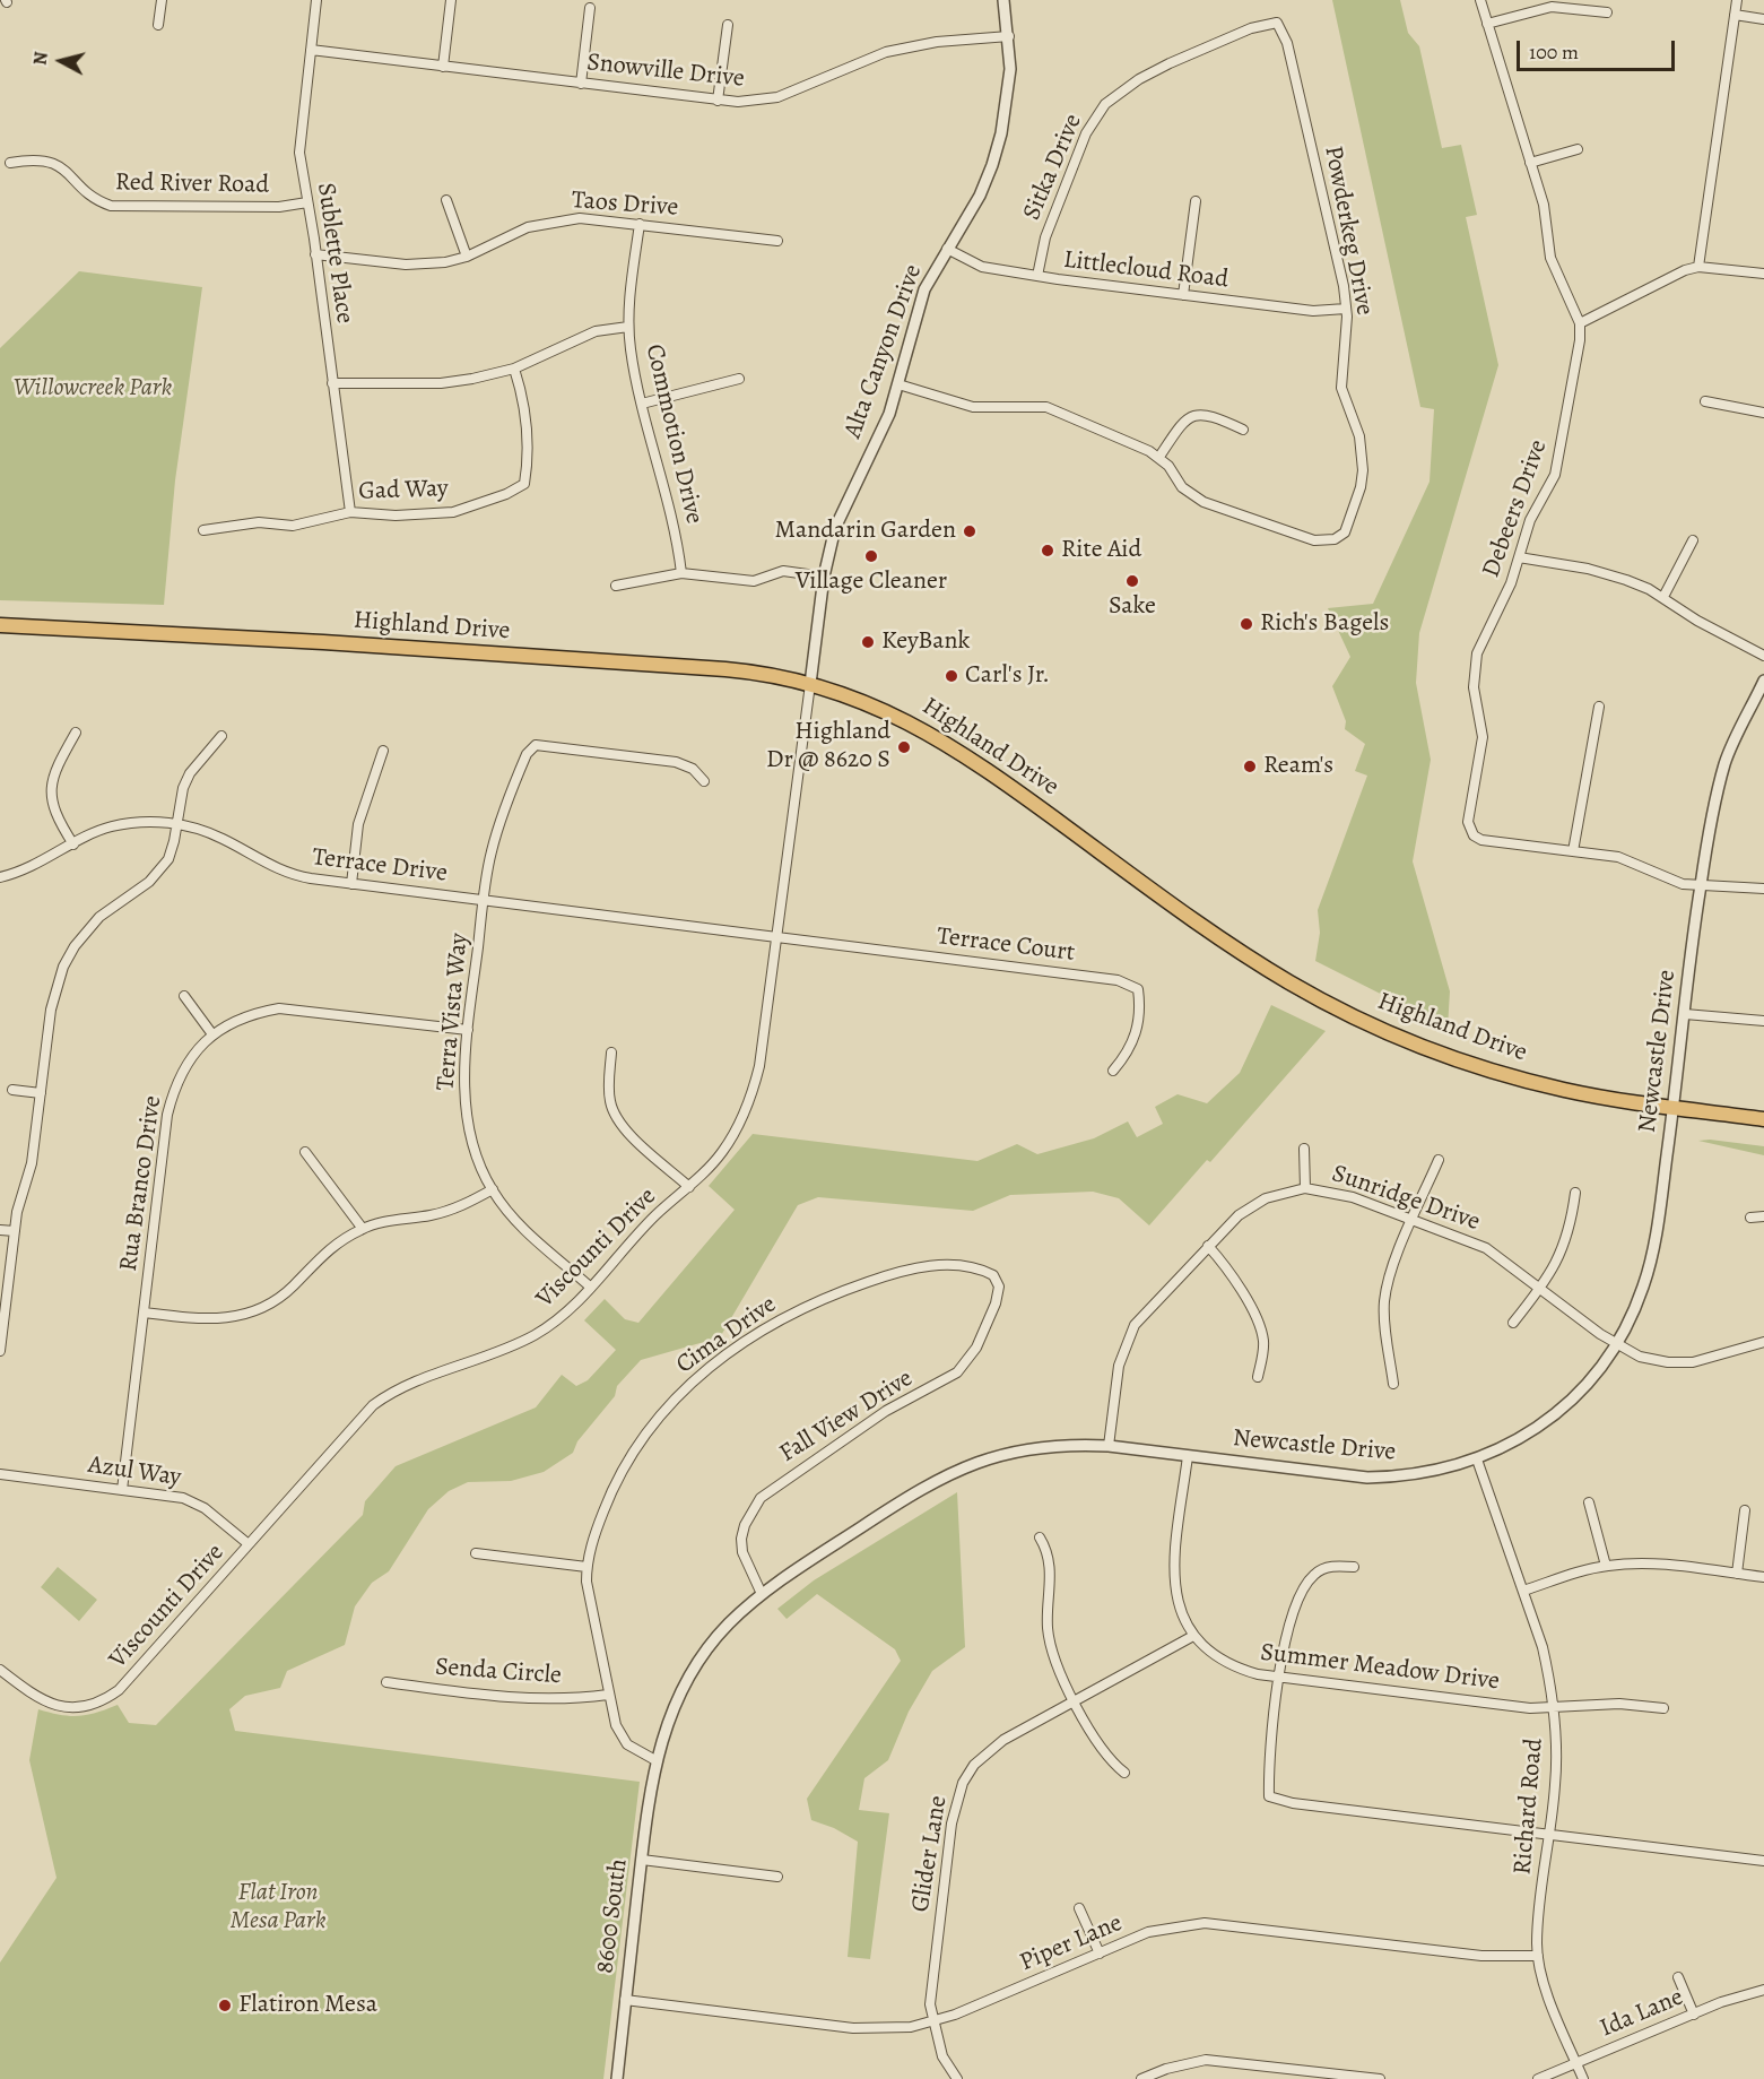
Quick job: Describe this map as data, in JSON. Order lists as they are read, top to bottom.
{
  "streets": {
    "main road": ["Highland Drive"],
    "street": [
      "Snowville Drive",
      "Sitka Drive",
      "Red River Road",
      "Taos Drive",
      "Powderkeg Drive",
      "Sublette Place",
      "Littlecloud Road",
      "Alta Canyon Drive",
      "Commotion Drive",
      "Gad Way",
      "Debeers Drive",
      "Terrace Drive",
      "Terrace Court",
      "Terra Vista Way",
      "Newcastle Drive",
      "Rua Branco Drive",
      "Sunridge Drive",
      "Viscounti Drive",
      "Cima Drive",
      "Fall View Drive",
      "Azul Way",
      "Summer Meadow Drive",
      "Senda Circle",
      "Richard Road",
      "Glider Lane",
      "8600 South",
      "Piper Lane",
      "Ida Lane"
    ]
  },
  "crossings": [
    ["Snowville Drive", "Sublette Place"],
    ["Snowville Drive", "Alta Canyon Drive"],
    ["Sitka Drive", "Powderkeg Drive"],
    ["Sitka Drive", "Littlecloud Road"],
    ["Red River Road", "Sublette Place"],
    ["Taos Drive", "Sublette Place"],
    ["Taos Drive", "Commotion Drive"],
    ["Powderkeg Drive", "Littlecloud Road"],
    ["Sublette Place", "Gad Way"],
    ["Littlecloud Road", "Alta Canyon Drive"],
    ["Alta Canyon Drive", "Highland Drive"],
    ["Alta Canyon Drive", "Viscounti Drive"],
    ["Highland Drive", "Newcastle Drive"],
    ["Highland Drive", "Viscounti Drive"],
    ["Terrace Drive", "Terrace Court"],
    ["Terrace Drive", "Terra Vista Way"],
    ["Terrace Drive", "Viscounti Drive"],
    ["Terrace Court", "Viscounti Drive"],
    ["Terra Vista Way", "Rua Branco Drive"],
    ["Terra Vista Way", "Viscounti Drive"],
    ["Newcastle Drive", "Sunridge Drive"],
    ["Newcastle Drive", "Cima Drive"],
    ["Newcastle Drive", "Fall View Drive"],
    ["Newcastle Drive", "Summer Meadow Drive"],
    ["Newcastle Drive", "Richard Road"],
    ["Newcastle Drive", "8600 South"],
    ["Rua Branco Drive", "Azul Way"],
    ["Viscounti Drive", "Azul Way"],
    ["Cima Drive", "Fall View Drive"],
    ["Cima Drive", "Senda Circle"],
    ["Cima Drive", "8600 South"],
    ["Summer Meadow Drive", "Richard Road"],
    ["Summer Meadow Drive", "Glider Lane"],
    ["Richard Road", "Piper Lane"],
    ["Richard Road", "Ida Lane"],
    ["Glider Lane", "Piper Lane"],
    ["8600 South", "Piper Lane"]
  ],
  "parks": ["Willowcreek Park", "Flat Iron Mesa Park"],
  "places": [
    "Mandarin Garden",
    "Rite Aid",
    "Village Cleaner",
    "Sake",
    "Rich's Bagels",
    "KeyBank",
    "Carl's Jr.",
    "Highland Dr @ 8620 S",
    "Ream's",
    "Flatiron Mesa"
  ],
  "scale_bar": "100 m",
  "north": "left"
}
